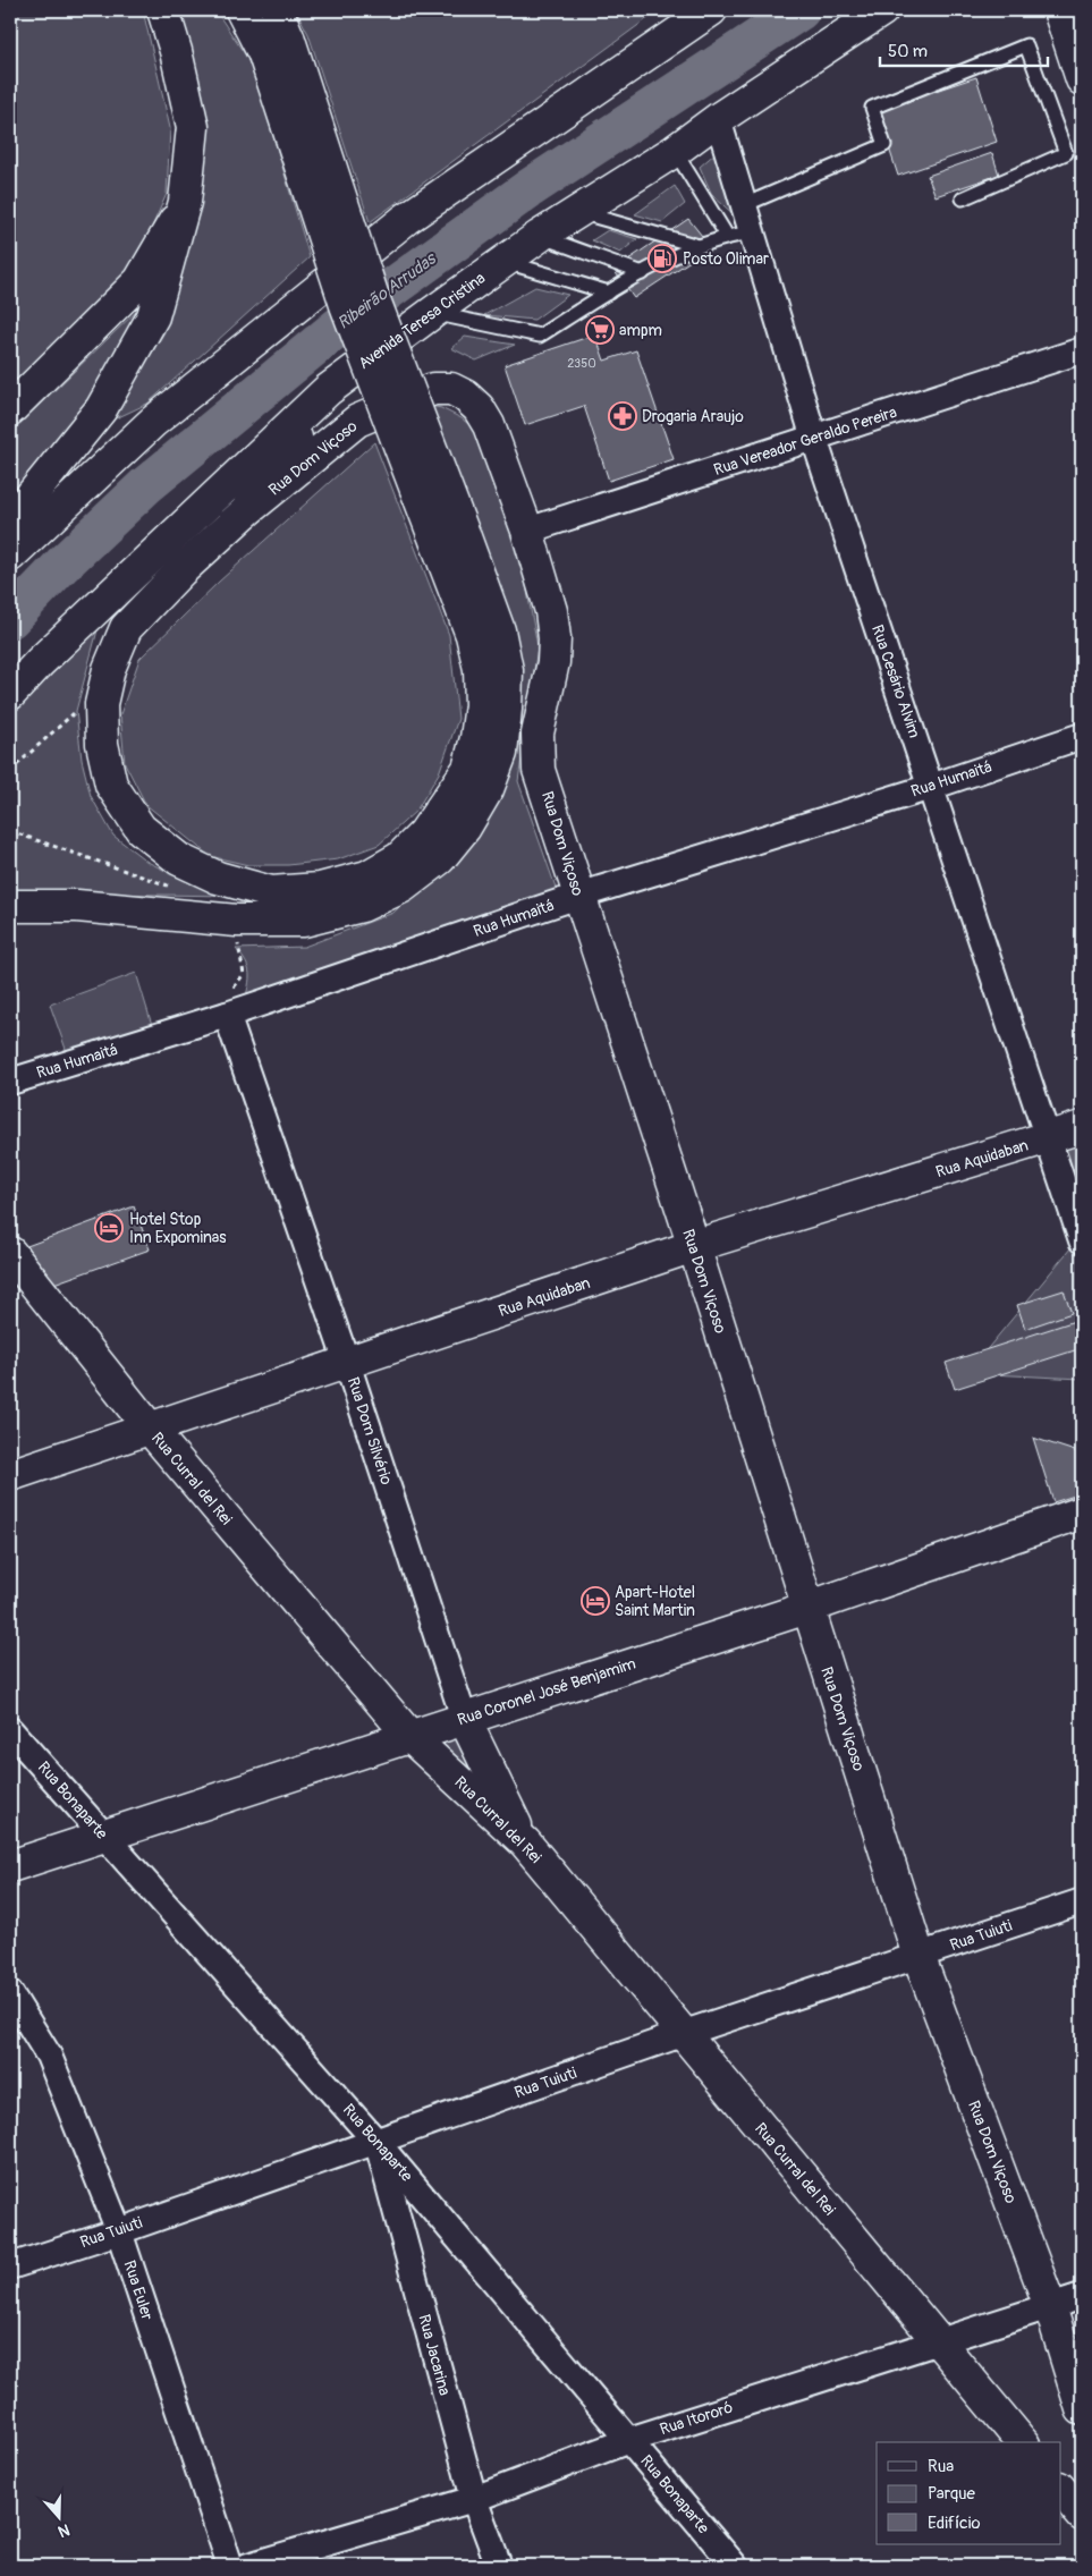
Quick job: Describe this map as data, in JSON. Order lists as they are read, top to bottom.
{
  "streets": {
    "main road": [
      "Avenida Teresa Cristina",
      "Rua Dom Viçoso",
      "Rua Aquidaban",
      "Rua Dom Silvério",
      "Rua Curral del Rei",
      "Rua Coronel José Benjamim"
    ],
    "street": [
      "Rua Vereador Geraldo Pereira",
      "Rua Cesário Alvim",
      "Rua Humaitá",
      "Rua Bonaparte",
      "Rua Tuiuti",
      "Rua Euler",
      "Rua Jacarina",
      "Rua Itororó"
    ]
  },
  "crossings": [
    ["Avenida Teresa Cristina", "Rua Cesário Alvim"],
    ["Rua Vereador Geraldo Pereira", "Rua Dom Viçoso"],
    ["Rua Vereador Geraldo Pereira", "Rua Cesário Alvim"],
    ["Rua Dom Viçoso", "Rua Humaitá"],
    ["Rua Dom Viçoso", "Rua Aquidaban"],
    ["Rua Dom Viçoso", "Rua Coronel José Benjamim"],
    ["Rua Dom Viçoso", "Rua Tuiuti"],
    ["Rua Dom Viçoso", "Rua Itororó"],
    ["Rua Cesário Alvim", "Rua Humaitá"],
    ["Rua Cesário Alvim", "Rua Aquidaban"],
    ["Rua Humaitá", "Rua Dom Silvério"],
    ["Rua Aquidaban", "Rua Dom Silvério"],
    ["Rua Aquidaban", "Rua Curral del Rei"],
    ["Rua Dom Silvério", "Rua Curral del Rei"],
    ["Rua Dom Silvério", "Rua Coronel José Benjamim"],
    ["Rua Curral del Rei", "Rua Coronel José Benjamim"],
    ["Rua Curral del Rei", "Rua Tuiuti"],
    ["Rua Curral del Rei", "Rua Itororó"],
    ["Rua Coronel José Benjamim", "Rua Bonaparte"],
    ["Rua Bonaparte", "Rua Tuiuti"],
    ["Rua Bonaparte", "Rua Jacarina"],
    ["Rua Bonaparte", "Rua Itororó"],
    ["Rua Tuiuti", "Rua Euler"],
    ["Rua Tuiuti", "Rua Jacarina"],
    ["Rua Jacarina", "Rua Itororó"]
  ],
  "water": ["Ribeirão Arrudas"],
  "places": {
    "fuel station": ["Posto Olimar"],
    "supermarket": ["ampm"],
    "pharmacy": ["Drogaria Araujo"],
    "hotel": ["Hotel Stop Inn Expominas", "Apart-Hotel Saint Martin"]
  },
  "house_numbers": ["2350"],
  "legend": ["Rua", "Parque", "Edifício"],
  "scale_bar": "50 m",
  "north": "bottom"
}
